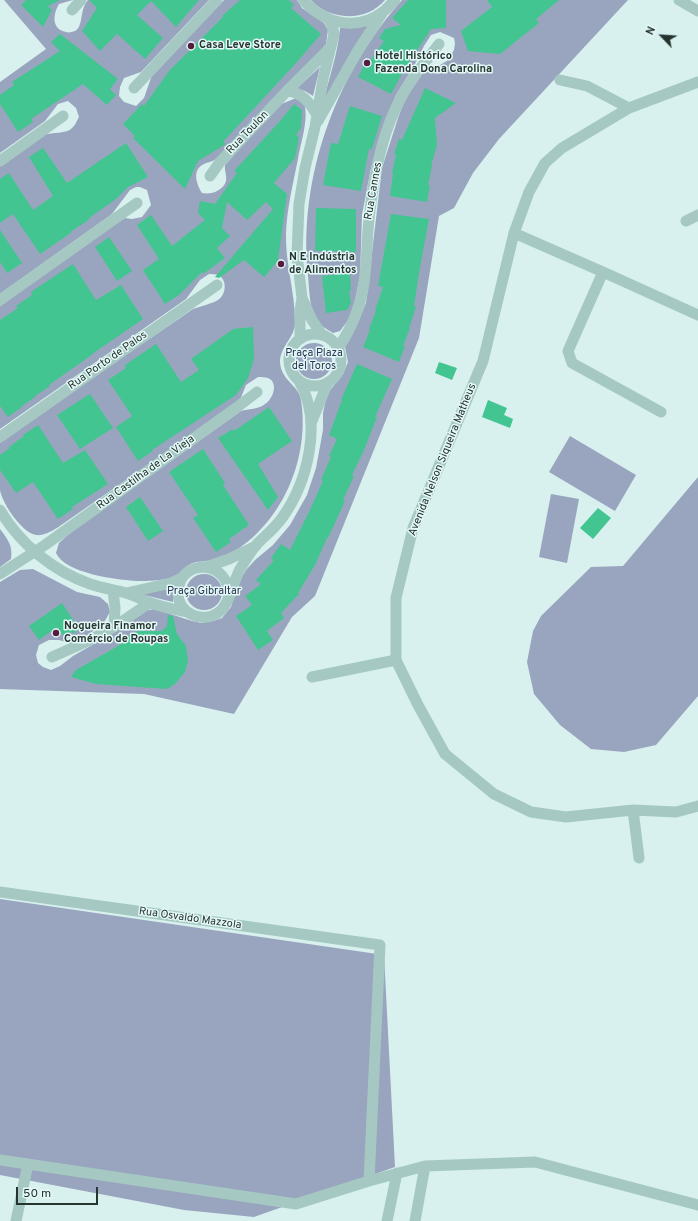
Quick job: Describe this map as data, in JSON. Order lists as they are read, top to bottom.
{
  "streets": {
    "street": [
      "Rua Toulon",
      "Rua Cannes",
      "Rua Porto de Palos",
      "Avenida Nelson Siqueira Matheus",
      "Rua Castilha de La Vieja",
      "Rua Osvaldo Mazzola"
    ]
  },
  "parks": ["Praça Plaza del Toros", "Praça Gibraltar"],
  "places": [
    "Casa Leve Store",
    "Hotel Histórico Fazenda Dona Carolina",
    "N E Indústria de Alimentos",
    "Nogueira Finamor Comércio de Roupas"
  ],
  "scale_bar": "50 m",
  "north": "top left"
}
